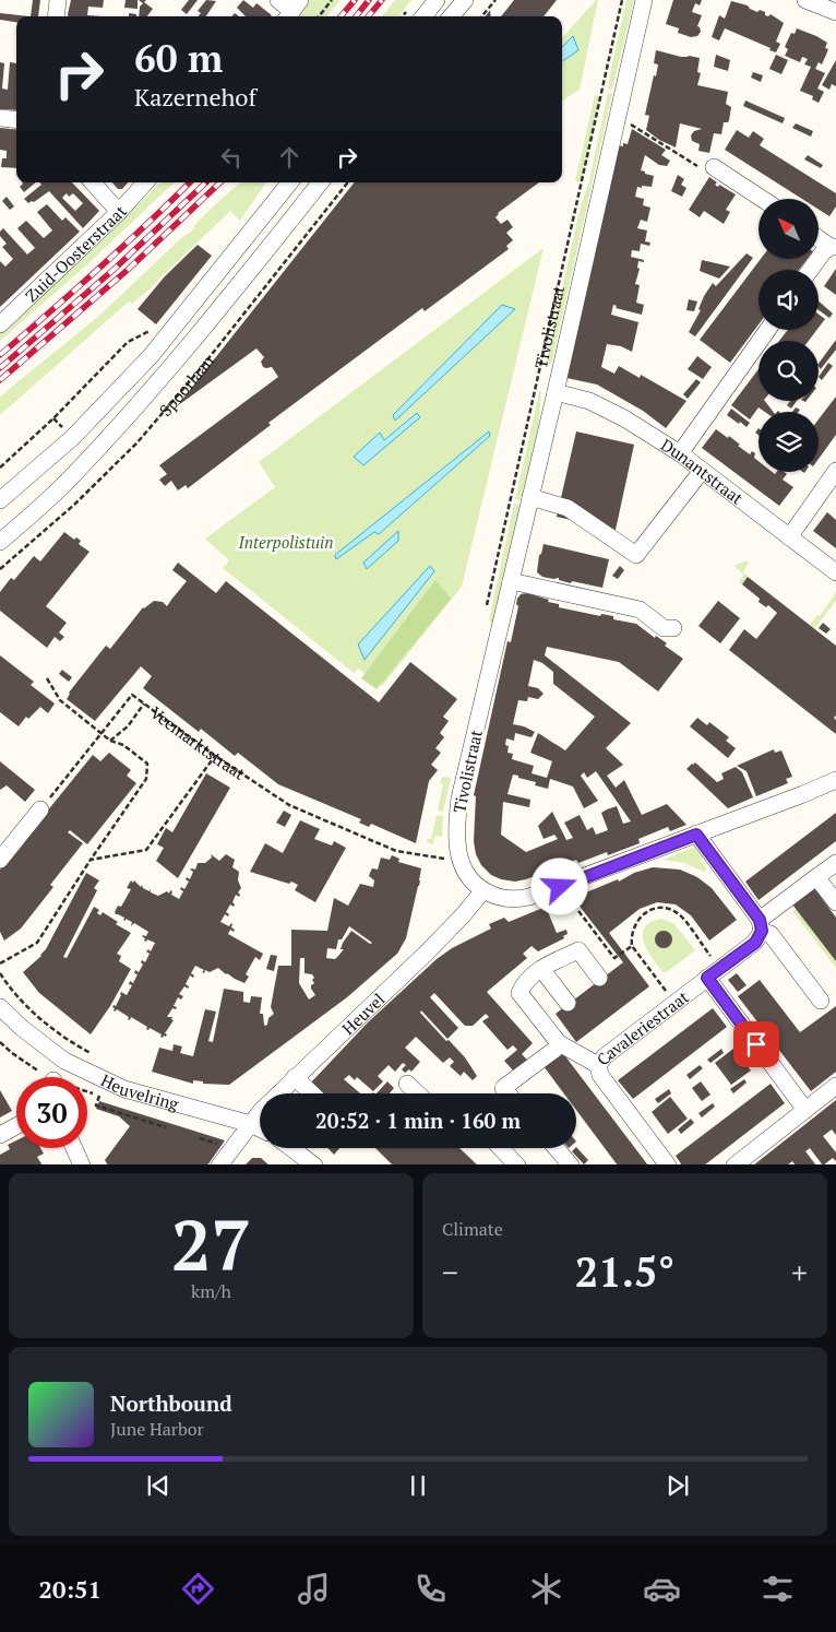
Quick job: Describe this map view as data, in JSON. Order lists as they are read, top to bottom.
{
  "streets": {
    "street": [
      "Zuid-Oosterstraat",
      "Tivolistraat",
      "Spoorlaan",
      "Dunantstraat",
      "Heuvel",
      "Cavaleriestraat",
      "Heuvelring"
    ],
    "path": ["Veemarktstraat"]
  },
  "crossings": [
    ["Tivolistraat", "Dunantstraat"],
    ["Tivolistraat", "Veemarktstraat"],
    ["Heuvel", "Heuvelring"]
  ],
  "parks": ["Interpolistuin"],
  "north": "top left",
  "page": {
    "turn": ["60 m", "Kazernehof"],
    "limit": "30",
    "trip": "20:52 · 1 min · 160 m",
    "tile": [
      ["27", "km/h"],
      "Climate"
    ],
    "heat": ["−", "21.5°", "+"],
    "song": ["Northbound", "June Harbor"],
    "tabs": "20:51"
  }
}
